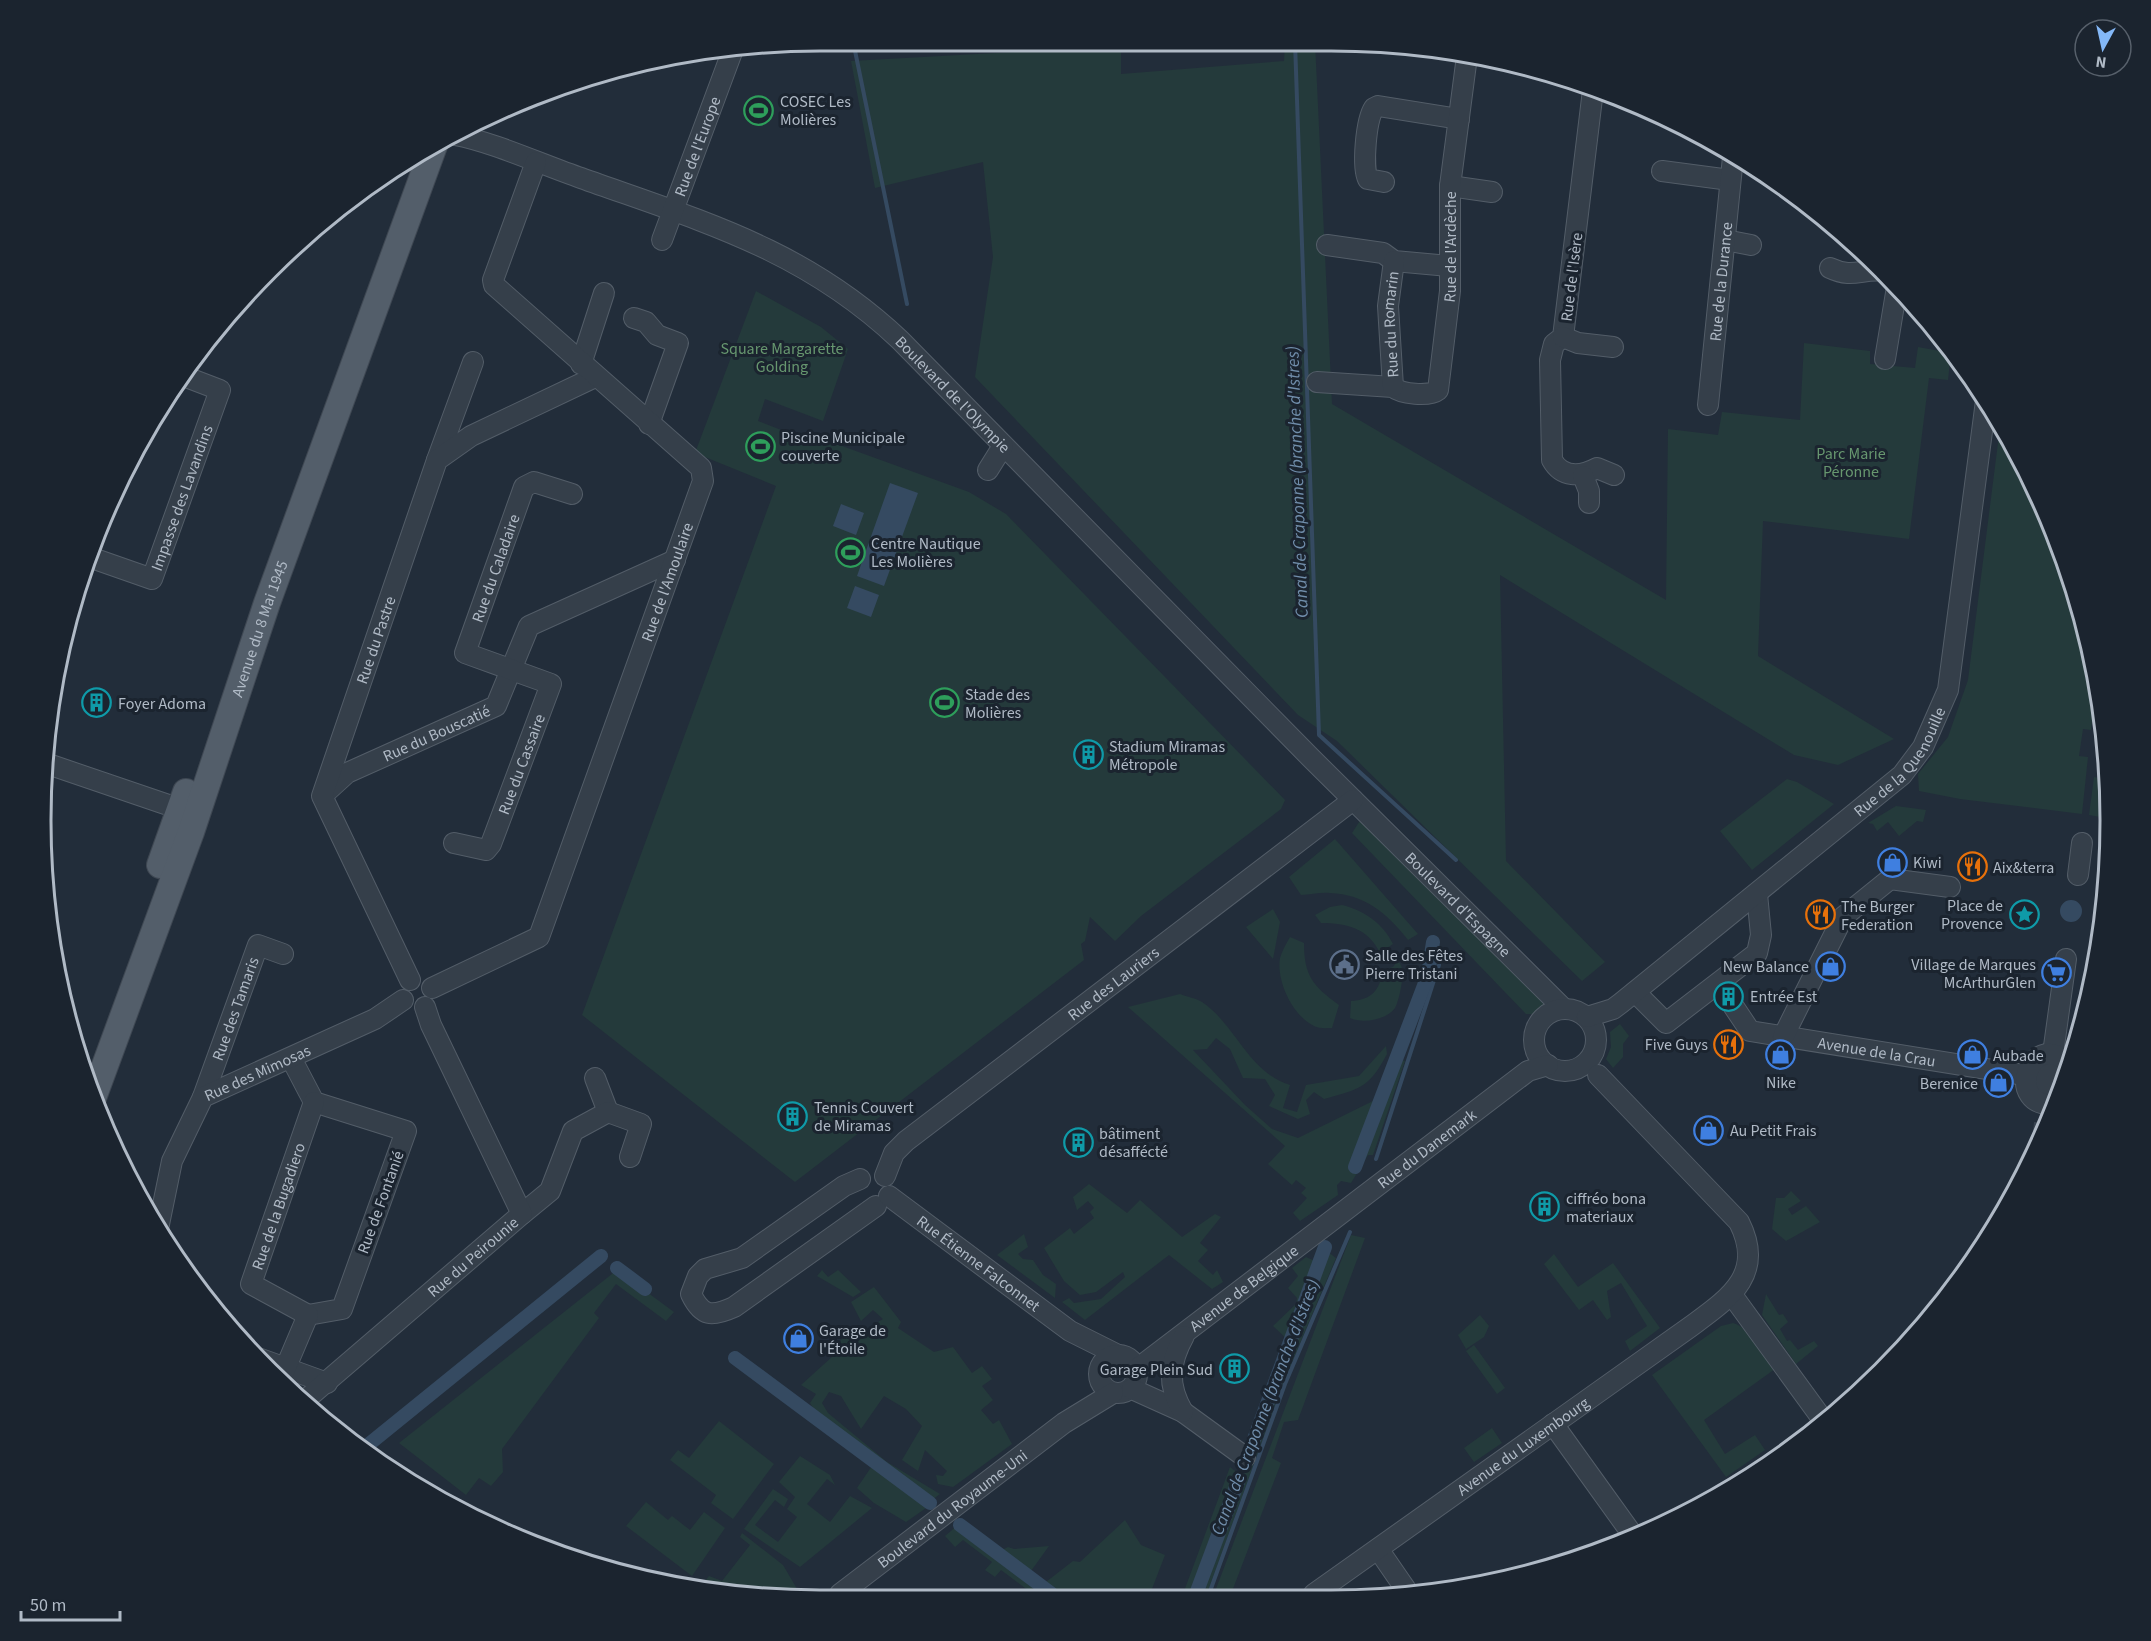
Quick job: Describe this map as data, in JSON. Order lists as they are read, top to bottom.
{
  "streets": {
    "main road": ["Avenue du 8 Mai 1945"],
    "street": [
      "Rue de l'Europe",
      "Rue de l'Ardèche",
      "Rue de l'Isère",
      "Rue de la Durance",
      "Rue du Romarin",
      "Boulevard de l'Olympie",
      "Impasse des Lavandins",
      "Rue du Caladaire",
      "Rue de l'Amoulaire",
      "Rue du Pastre",
      "Rue du Bouscatié",
      "Rue de la Quenouille",
      "Rue du Cassaire",
      "Boulevard d'Espagne",
      "Rue des Lauriers",
      "Rue des Tamaris",
      "Avenue de la Crau",
      "Rue des Mimosas",
      "Rue du Danemark",
      "Rue de Fontanié",
      "Rue de la Bugadiero",
      "Rue du Peirounie",
      "Rue Étienne Falconnet",
      "Avenue de Belgique",
      "Avenue du Luxembourg",
      "Boulevard du Royaume-Uni"
    ]
  },
  "crossings": [
    ["Rue de l'Europe", "Boulevard de l'Olympie"],
    ["Rue de l'Ardèche", "Rue du Romarin"],
    ["Boulevard de l'Olympie", "Rue de l'Amoulaire"],
    ["Boulevard de l'Olympie", "Boulevard d'Espagne"],
    ["Boulevard de l'Olympie", "Rue des Lauriers"],
    ["Rue du Caladaire", "Rue du Bouscatié"],
    ["Rue du Caladaire", "Rue du Cassaire"],
    ["Rue de l'Amoulaire", "Rue du Bouscatié"],
    ["Rue de l'Amoulaire", "Rue des Mimosas"],
    ["Rue de l'Amoulaire", "Rue du Peirounie"],
    ["Rue du Pastre", "Rue du Bouscatié"],
    ["Rue du Bouscatié", "Rue du Cassaire"],
    ["Rue de la Quenouille", "Boulevard d'Espagne"],
    ["Rue de la Quenouille", "Rue du Danemark"],
    ["Boulevard d'Espagne", "Rue des Lauriers"],
    ["Boulevard d'Espagne", "Rue du Danemark"],
    ["Rue des Lauriers", "Rue Étienne Falconnet"],
    ["Rue des Tamaris", "Rue des Mimosas"],
    ["Rue des Mimosas", "Rue du Peirounie"],
    ["Rue du Danemark", "Avenue de Belgique"],
    ["Rue de Fontanié", "Rue de la Bugadiero"],
    ["Rue Étienne Falconnet", "Avenue de Belgique"],
    ["Rue Étienne Falconnet", "Boulevard du Royaume-Uni"],
    ["Avenue de Belgique", "Boulevard du Royaume-Uni"]
  ],
  "water": ["Canal de Craponne (branche d'Istres)"],
  "parks": ["Square Margarette Golding", "Parc Marie Péronne"],
  "places": {
    "sports": [
      "COSEC Les Molières",
      "Piscine Municipale couverte",
      "Centre Nautique Les Molières",
      "Stade des Molières"
    ],
    "building": [
      "Foyer Adoma",
      "Stadium Miramas Métropole",
      "Entrée Est",
      "Tennis Couvert de Miramas",
      "bâtiment désaffécté",
      "ciffréo bona materiaux",
      "Garage Plein Sud"
    ],
    "shop": [
      "Kiwi",
      "New Balance",
      "Nike",
      "Aubade",
      "Berenice",
      "Au Petit Frais",
      "Garage de l'Étoile"
    ],
    "restaurant": ["Aix&terra", "The Burger Federation", "Five Guys"],
    "place": ["Place de Provence"],
    "public building": ["Salle des Fêtes Pierre Tristani"],
    "supermarket": ["Village de Marques McArthurGlen"]
  },
  "scale_bar": "50 m",
  "north": "bottom"
}
